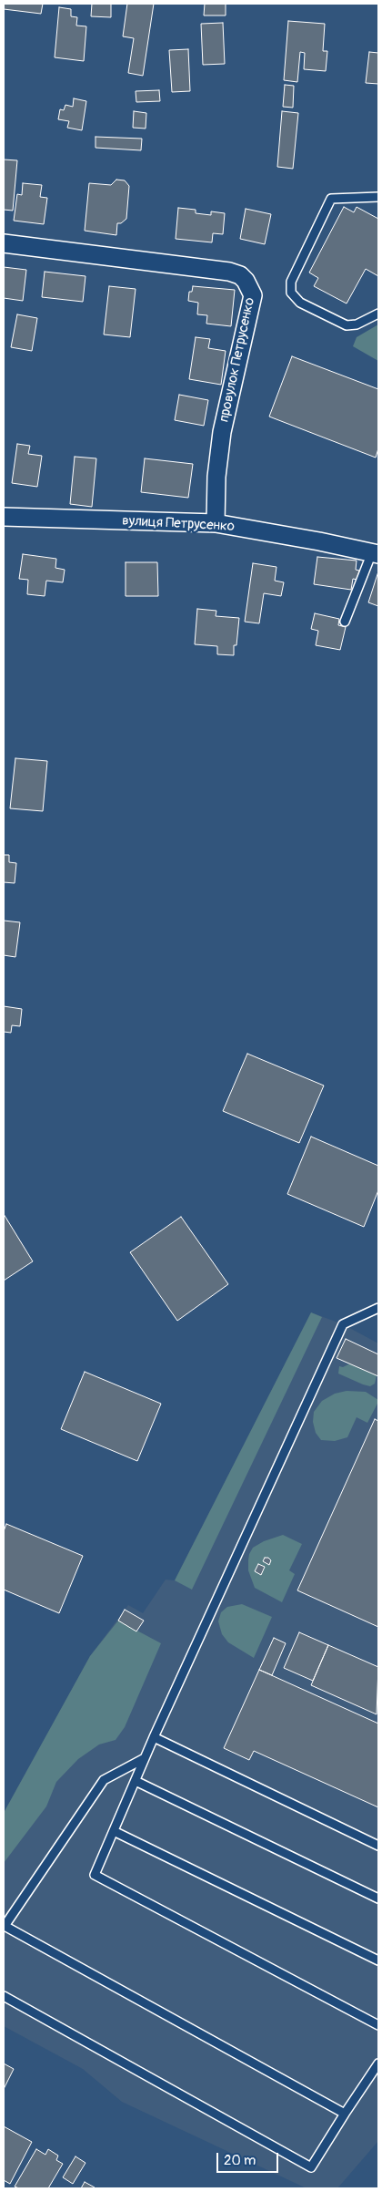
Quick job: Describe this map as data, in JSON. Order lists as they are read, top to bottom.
{
  "streets": {
    "street": ["провулок Петрусенко", "вулиця Петрусенко"]
  },
  "crossings": [
    ["провулок Петрусенко", "вулиця Петрусенко"]
  ],
  "scale_bar": "20 m"
}
